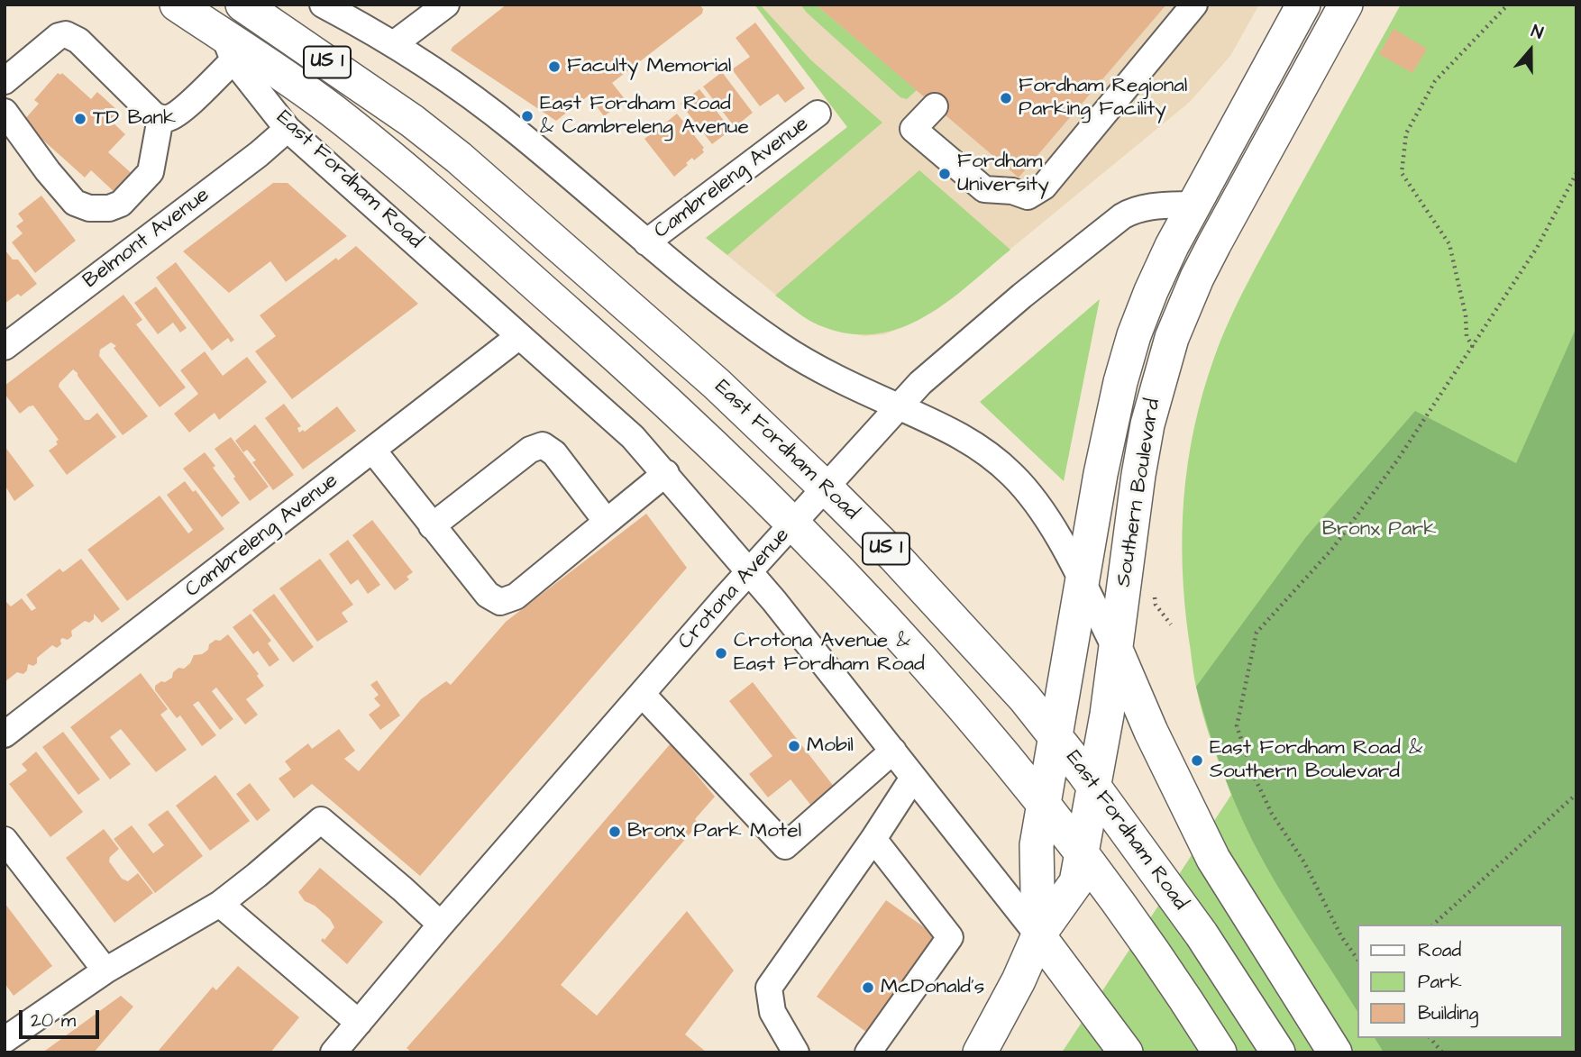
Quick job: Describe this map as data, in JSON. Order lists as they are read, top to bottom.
{
  "streets": {
    "main road": ["US 1", "East Fordham Road", "Southern Boulevard"],
    "street": ["Cambreleng Avenue", "Belmont Avenue", "Crotona Avenue"]
  },
  "crossings": [
    ["Cambreleng Avenue", "East Fordham Road"],
    ["East Fordham Road", "Belmont Avenue"],
    ["East Fordham Road", "Southern Boulevard"],
    ["East Fordham Road", "Crotona Avenue"],
    ["Southern Boulevard", "Crotona Avenue"]
  ],
  "parks": ["Bronx Park"],
  "places": [
    "Faculty Memorial",
    "Fordham Regional Parking Facility",
    "East Fordham Road & Cambreleng Avenue",
    "TD Bank",
    "Fordham University",
    "Crotona Avenue & East Fordham Road",
    "Mobil",
    "East Fordham Road & Southern Boulevard",
    "Bronx Park Motel",
    "McDonald's"
  ],
  "legend": ["Road", "Park", "Building"],
  "scale_bar": "20 m",
  "north": "top"
}
